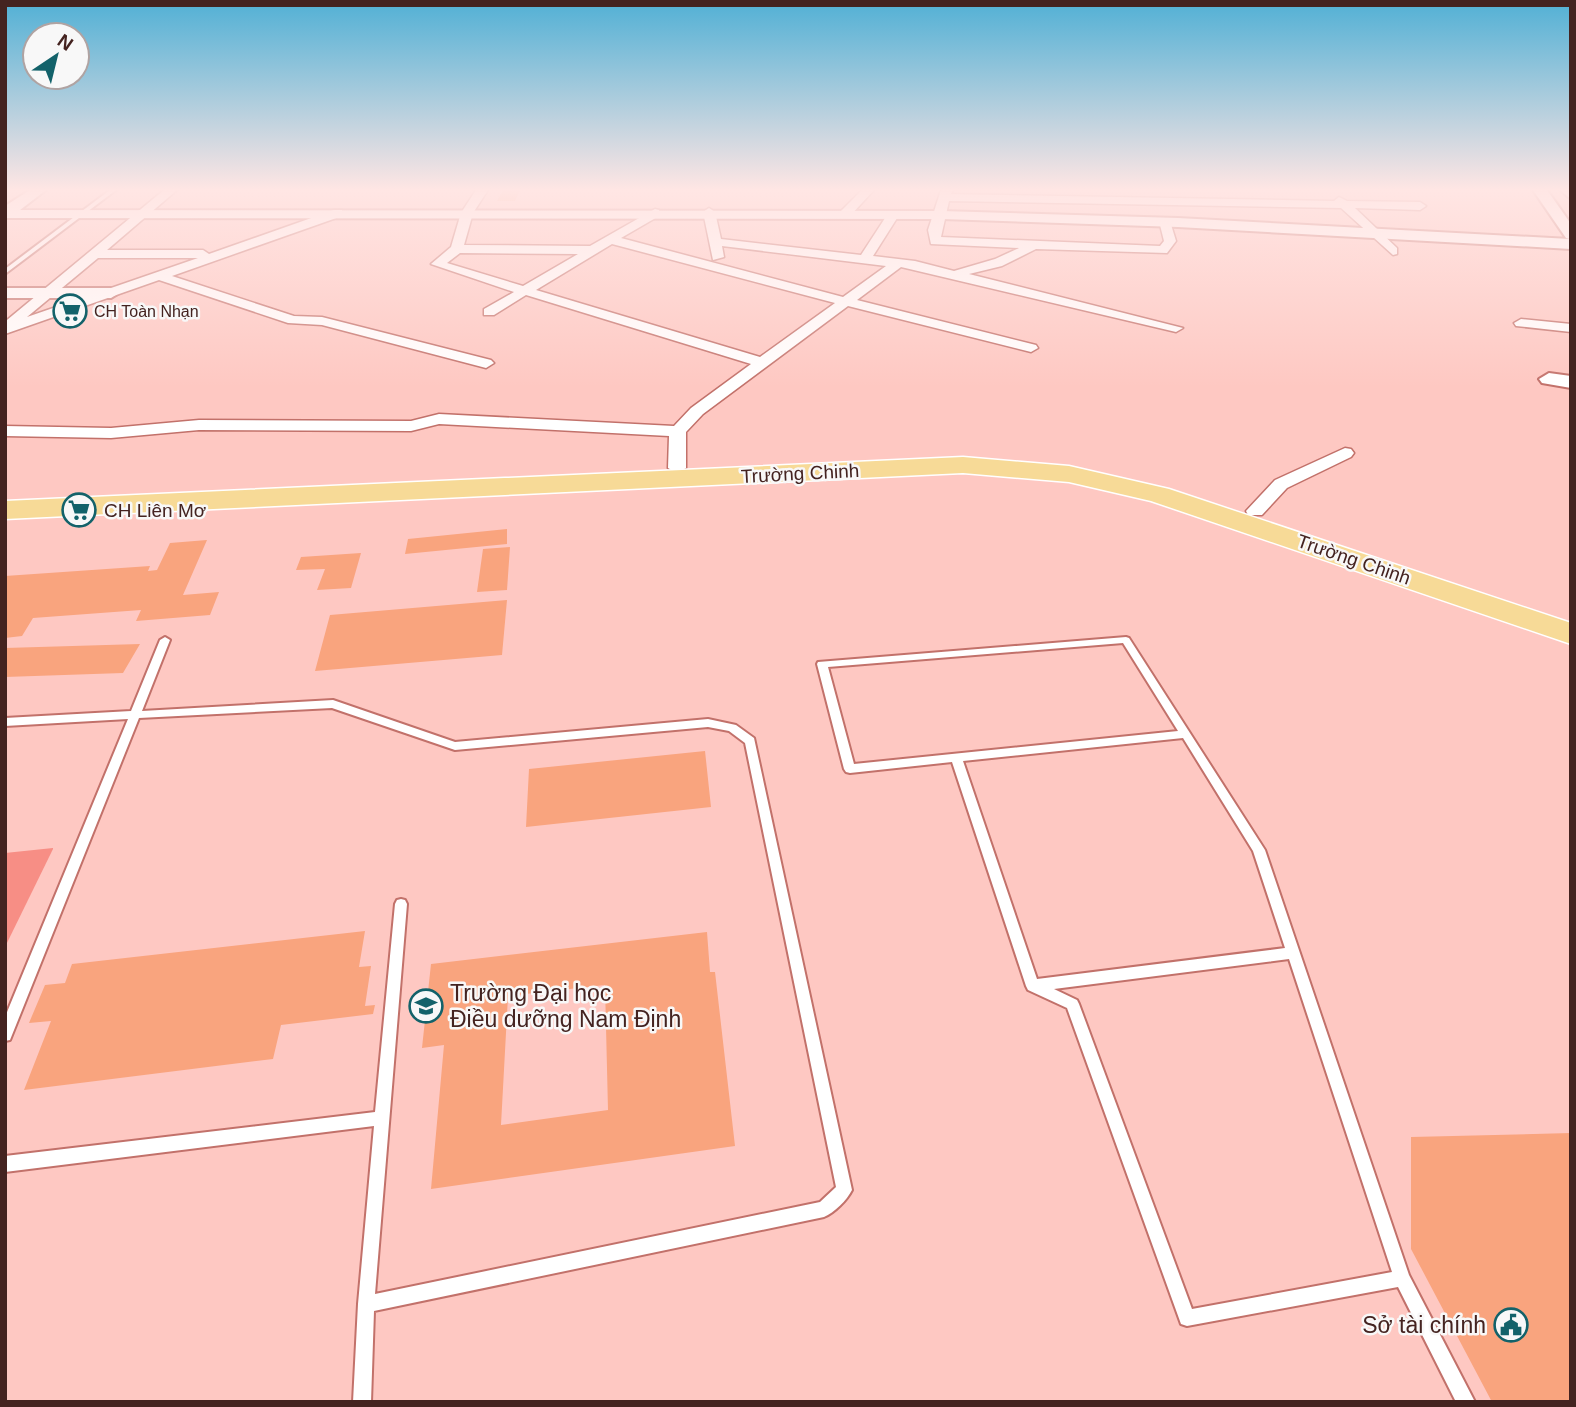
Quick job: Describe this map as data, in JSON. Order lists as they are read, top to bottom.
{
  "streets": {
    "main road": ["Trường Chinh"]
  },
  "places": {
    "supermarket": ["CH Toàn Nhạn", "CH Liên Mơ"],
    "school or university": ["Trường Đại học Điều dưỡng Nam Định"],
    "public building": ["Sở tài chính"]
  },
  "north": "top right"
}
